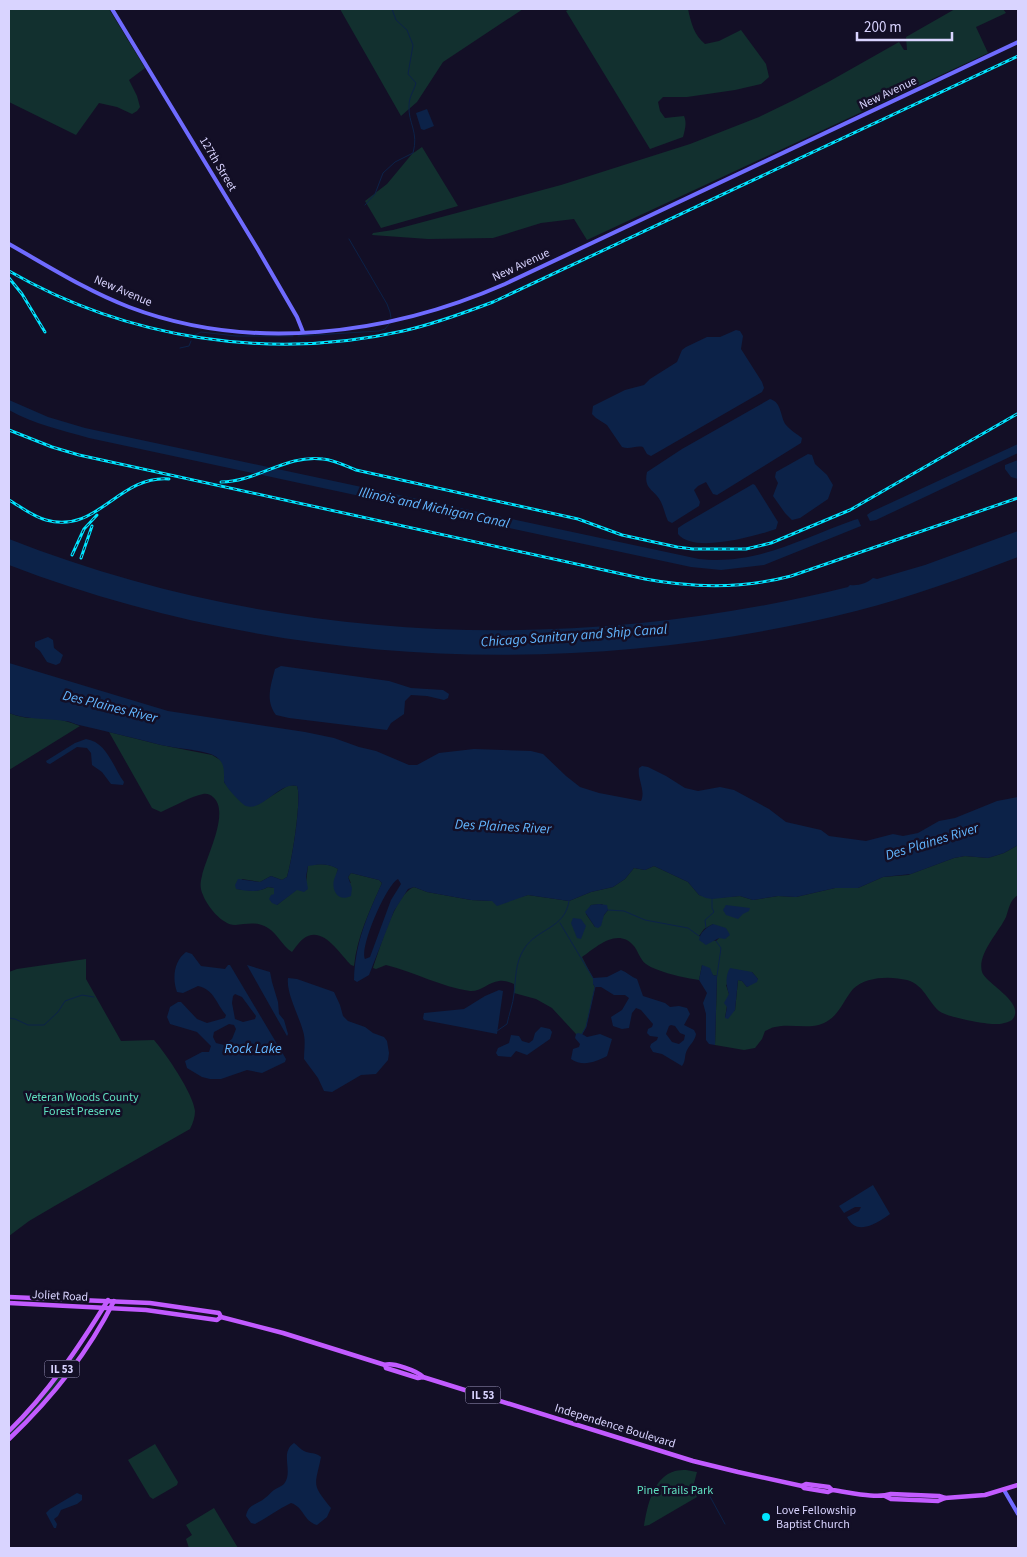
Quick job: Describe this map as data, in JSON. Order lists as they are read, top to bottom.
{
  "streets": {
    "main road": [
      "New Avenue",
      "127th Street",
      "Joliet Road",
      "IL 53",
      "Independence Boulevard"
    ]
  },
  "crossings": [
    ["New Avenue", "127th Street"],
    ["Joliet Road", "IL 53"],
    ["Joliet Road", "Independence Boulevard"],
    ["IL 53", "Independence Boulevard"]
  ],
  "water": [
    "Illinois and Michigan Canal",
    "Chicago Sanitary and Ship Canal",
    "Des Plaines River",
    "Rock Lake"
  ],
  "parks": ["Veteran Woods County Forest Preserve", "Pine Trails Park"],
  "places": ["Love Fellowship Baptist Church"],
  "scale_bar": "200 m"
}
